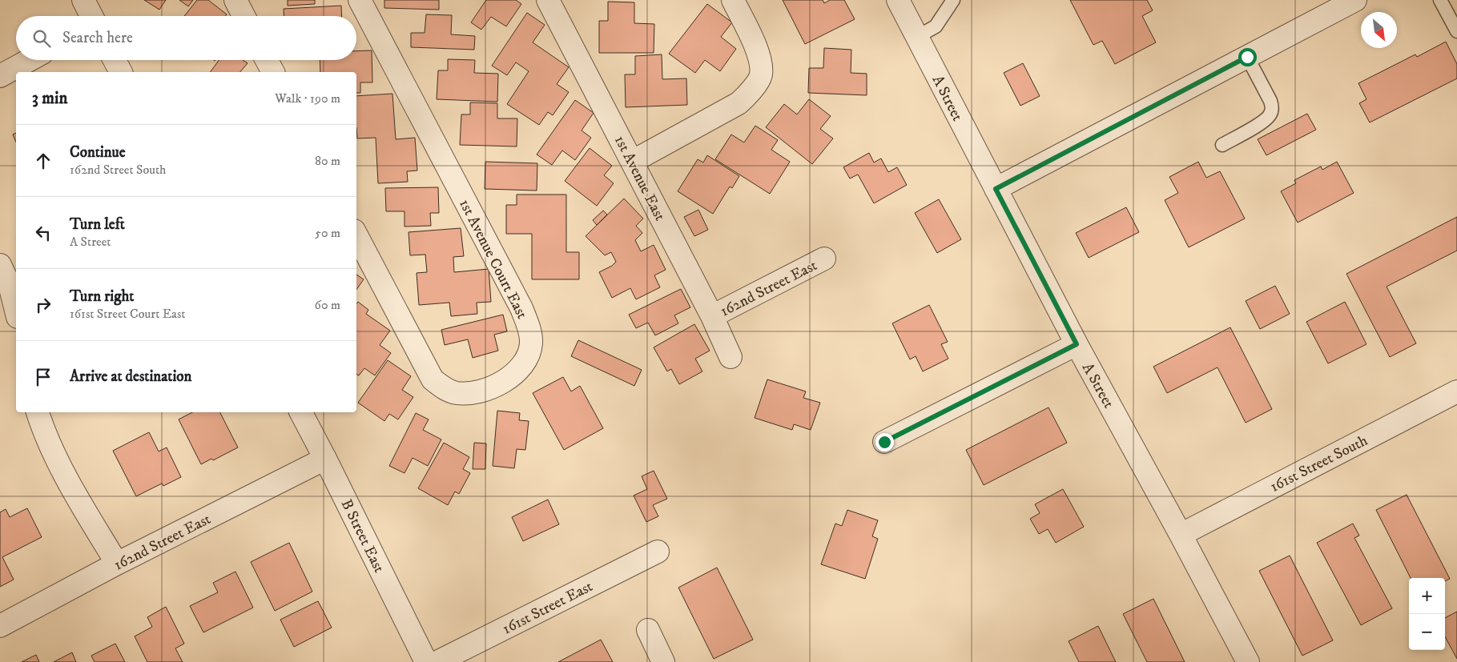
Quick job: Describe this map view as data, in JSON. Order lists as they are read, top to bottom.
{
  "streets": {
    "street": [
      "A Street",
      "1st Avenue East",
      "1st Avenue Court East",
      "162nd Street East",
      "161st Street South",
      "B Street East",
      "161st Street East"
    ]
  },
  "crossings": [
    ["A Street", "161st Street South"],
    ["1st Avenue East", "162nd Street East"],
    ["162nd Street East", "B Street East"]
  ],
  "north": "bottom right",
  "page": {
    "search": "Search here",
    "heading": ["3 min", "Walk · 190 m"],
    "list": [
      ["Continue", "162nd Street South", "80 m"],
      ["Turn left", "A Street", "50 m"],
      ["Turn right", "161st Street Court East", "60 m"],
      "Arrive at destination"
    ],
    "map_buttons": ["+", "−"]
  }
}
